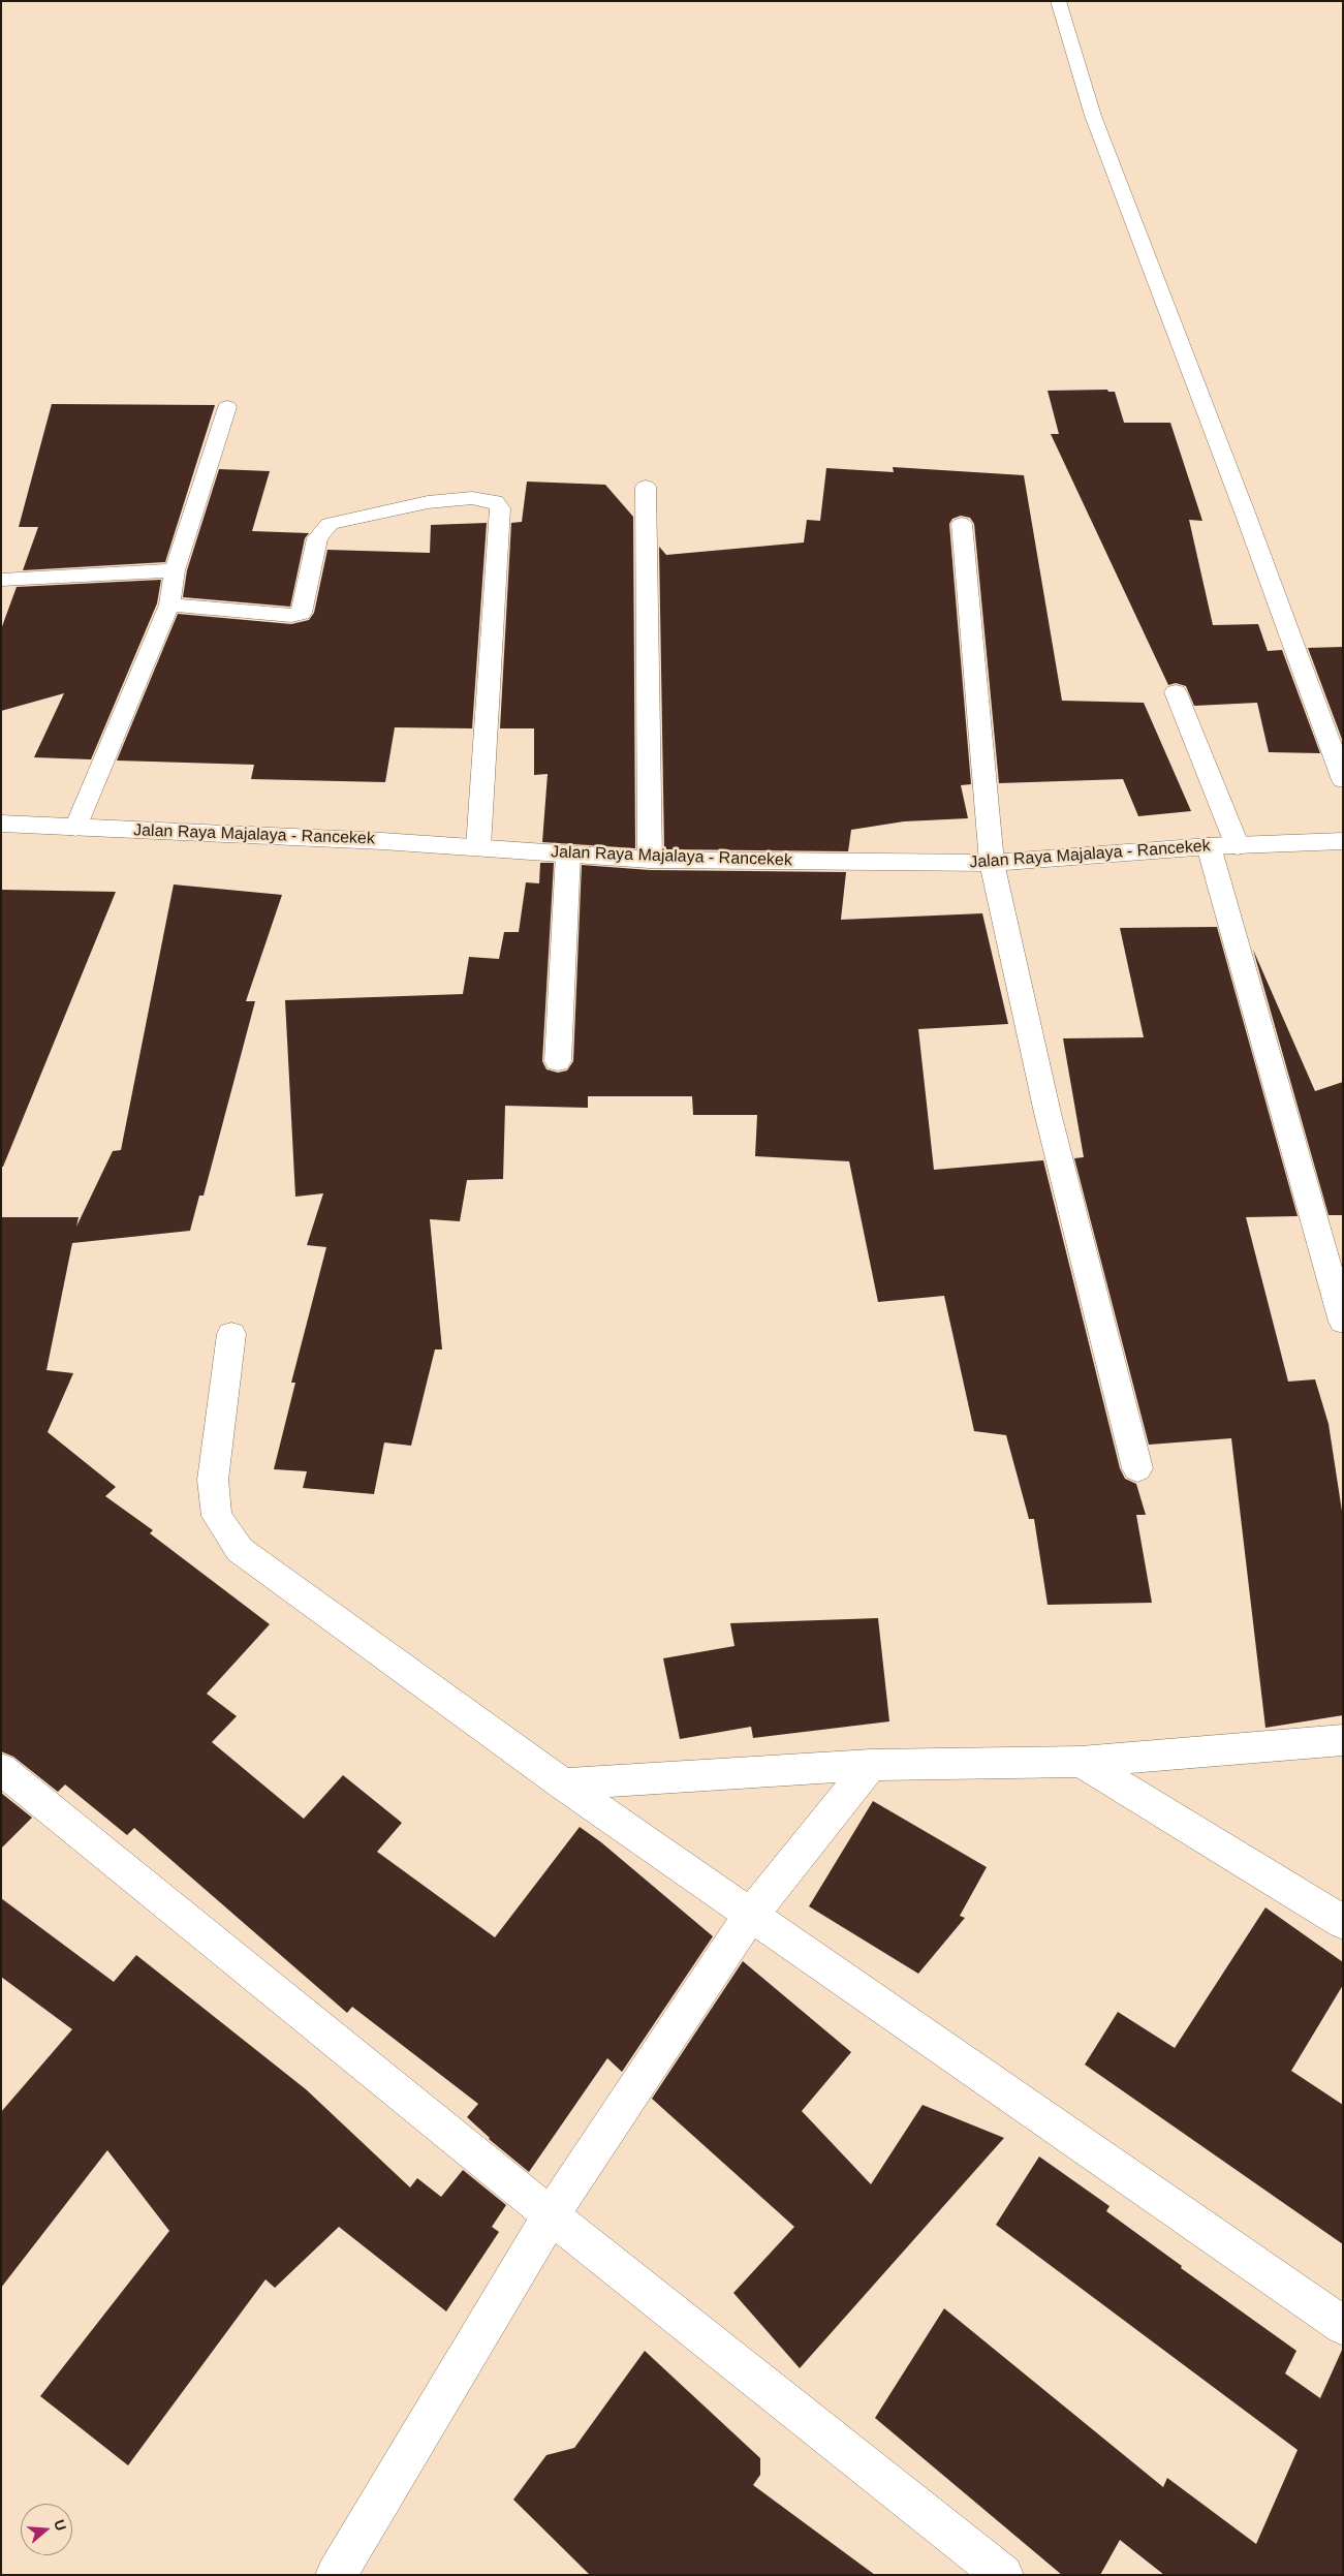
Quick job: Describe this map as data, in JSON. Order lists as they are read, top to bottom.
{
  "streets": {
    "street": ["Jalan Raya Majalaya - Rancekek"]
  },
  "north": "right"
}
